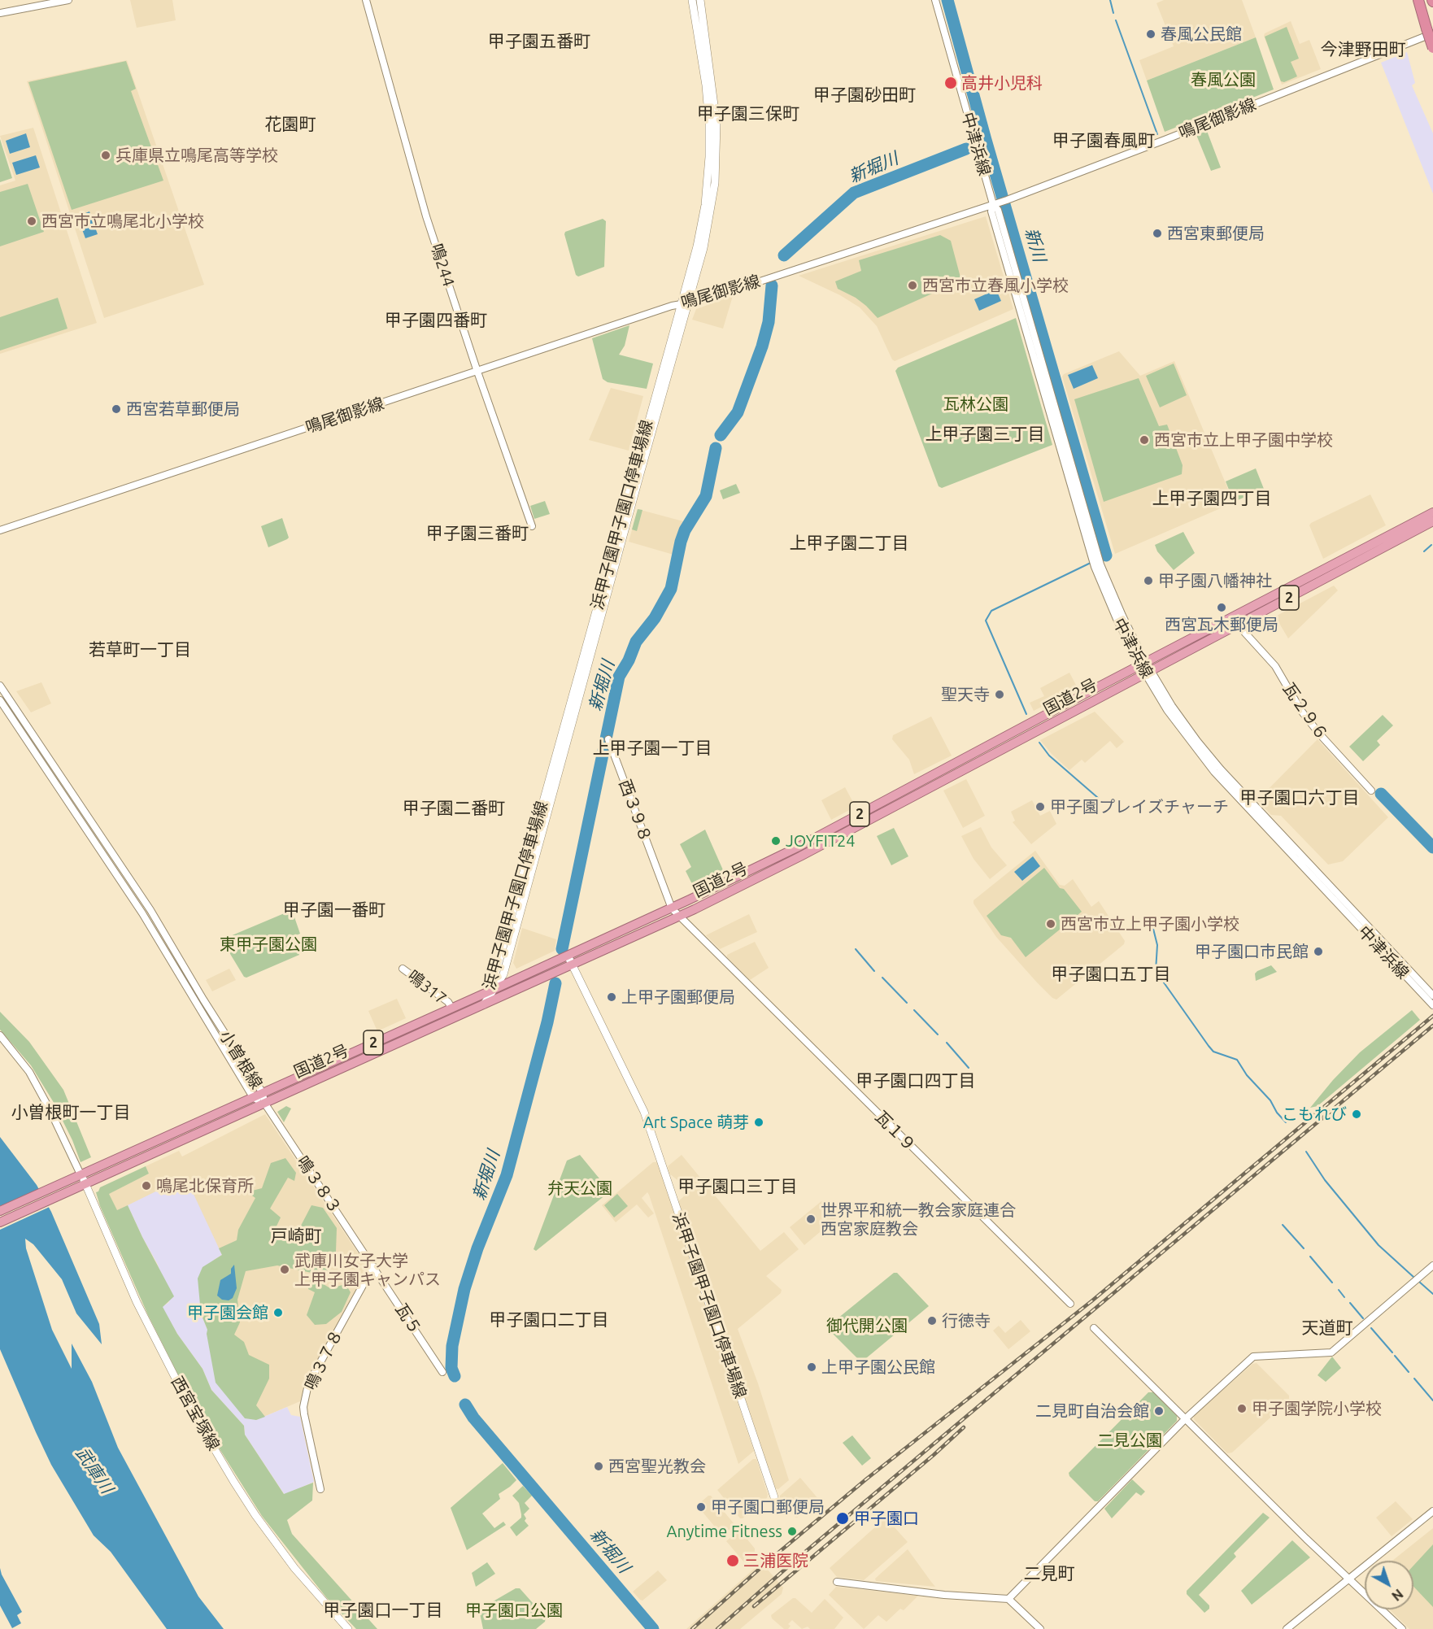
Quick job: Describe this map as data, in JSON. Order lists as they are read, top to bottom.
{
  "streets": {
    "highway": ["2", "国道2号"],
    "main road": ["浜甲子園甲子園口停車場線", "西宮宝塚線"],
    "street": [
      "鳴尾御影線",
      "中津浜線",
      "鳴244",
      "瓦２９６",
      "西３９８",
      "鳴317",
      "小曽根線",
      "瓦１９",
      "鳴３８３",
      "瓦５",
      "鳴３７８"
    ]
  },
  "crossings": [
    ["鳴尾御影線", "中津浜線"],
    ["鳴尾御影線", "鳴244"],
    ["鳴尾御影線", "浜甲子園甲子園口停車場線"],
    ["中津浜線", "国道2号"],
    ["浜甲子園甲子園口停車場線", "国道2号"],
    ["国道2号", "瓦２９６"],
    ["国道2号", "西３９８"],
    ["国道2号", "鳴317"],
    ["国道2号", "小曽根線"],
    ["国道2号", "瓦１９"],
    ["国道2号", "鳴３８３"],
    ["国道2号", "西宮宝塚線"],
    ["西３９８", "瓦１９"],
    ["小曽根線", "鳴３８３"],
    ["鳴３８３", "瓦５"],
    ["鳴３８３", "鳴３７８"],
    ["瓦５", "鳴３７８"]
  ],
  "districts": [
    "甲子園五番町",
    "今津野田町",
    "甲子園砂田町",
    "甲子園三保町",
    "花園町",
    "甲子園春風町",
    "甲子園四番町",
    "上甲子園三丁目",
    "上甲子園四丁目",
    "甲子園三番町",
    "上甲子園二丁目",
    "若草町一丁目",
    "上甲子園一丁目",
    "甲子園口六丁目",
    "甲子園二番町",
    "甲子園一番町",
    "甲子園口五丁目",
    "甲子園口四丁目",
    "小曽根町一丁目",
    "甲子園口三丁目",
    "戸崎町",
    "甲子園口二丁目",
    "天道町",
    "二見町",
    "甲子園口一丁目"
  ],
  "water": ["新堀川", "新川", "武庫川"],
  "parks": [
    "春風公園",
    "瓦林公園",
    "東甲子園公園",
    "弁天公園",
    "御代開公園",
    "二見公園",
    "甲子園口公園"
  ],
  "places": [
    "春風公民館",
    "高井小児科",
    "兵庫県立鳴尾高等学校",
    "西宮市立鳴尾北小学校",
    "西宮東郵便局",
    "西宮市立春風小学校",
    "西宮若草郵便局",
    "西宮市立上甲子園中学校",
    "甲子園八幡神社",
    "西宮瓦木郵便局",
    "聖天寺",
    "甲子園プレイズチャーチ",
    "JOYFIT24",
    "西宮市立上甲子園小学校",
    "甲子園口市民館",
    "上甲子園郵便局",
    "こもれび",
    "Art Space 萌芽",
    "鳴尾北保育所",
    "世界平和統一教会家庭連合 西宮家庭教会",
    "武庫川女子大学 上甲子園キャンパス",
    "甲子園会館",
    "行徳寺",
    "上甲子園公民館",
    "甲子園学院小学校",
    "二見町自治会館",
    "西宮聖光教会",
    "甲子園口郵便局",
    "甲子園口",
    "Anytime Fitness",
    "三浦医院"
  ],
  "north": "bottom right"
}
